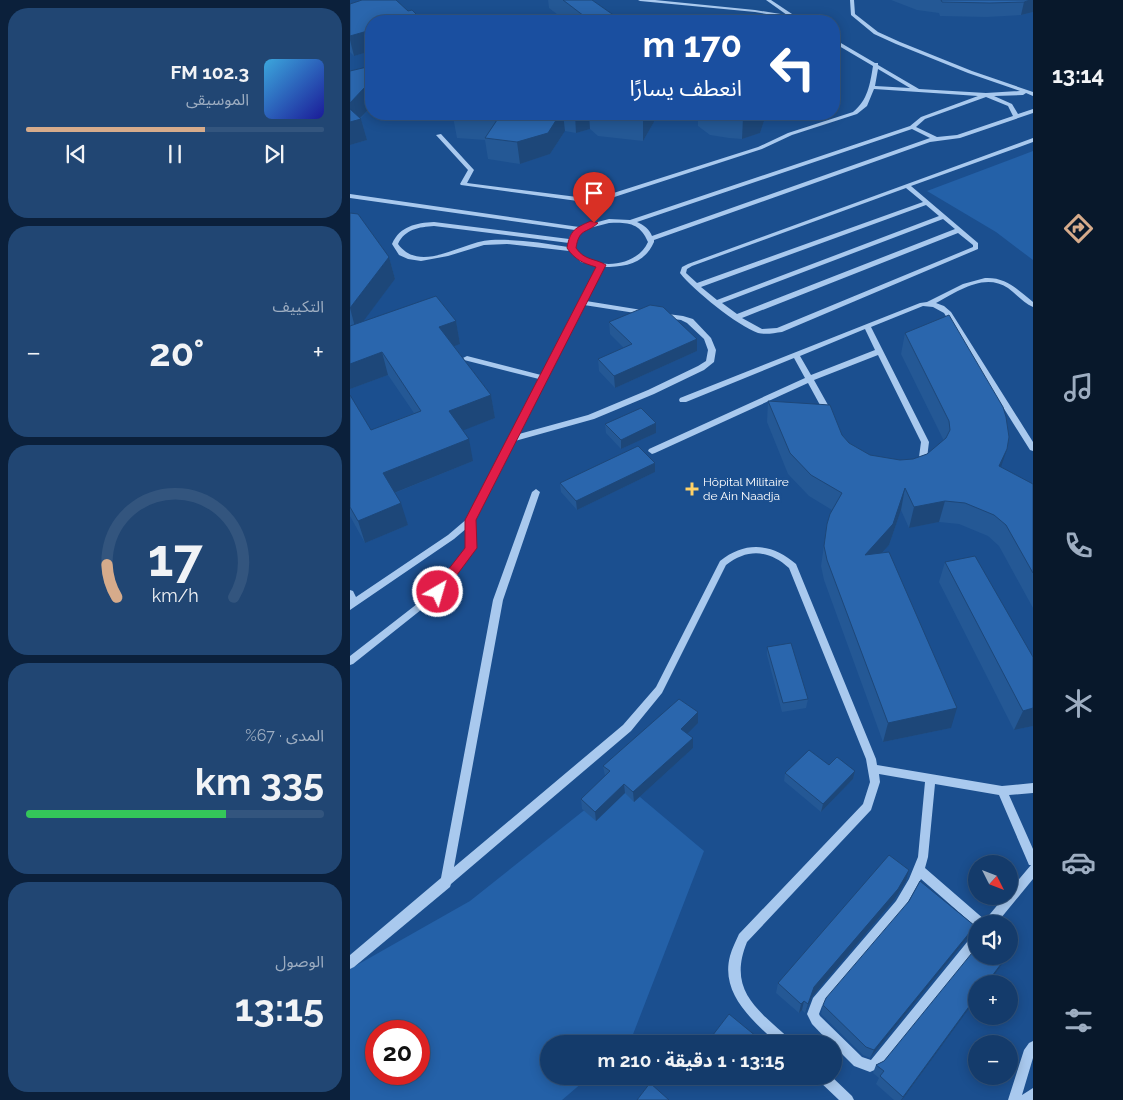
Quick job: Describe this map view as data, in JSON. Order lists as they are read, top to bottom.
{
  "places": {
    "health": ["Hôpital Militaire de Ain Naadja"]
  },
  "north": "bottom right",
  "page": {
    "tabs": "13:14",
    "turn": ["170 m", "انعطف يسارًا"],
    "song": ["102.3 FM", "الموسيقى"],
    "tile": [
      "التكييف",
      ["المدى · 67%", "335 km"],
      ["الوصول", "13:15"]
    ],
    "heat": ["−", "20°", "+"],
    "map_buttons": ["+", "−"],
    "limit": "20",
    "trip": "13:15 · 1 دقيقة · 210 m",
    "gauge": ["17", "km/h"]
  }
}
